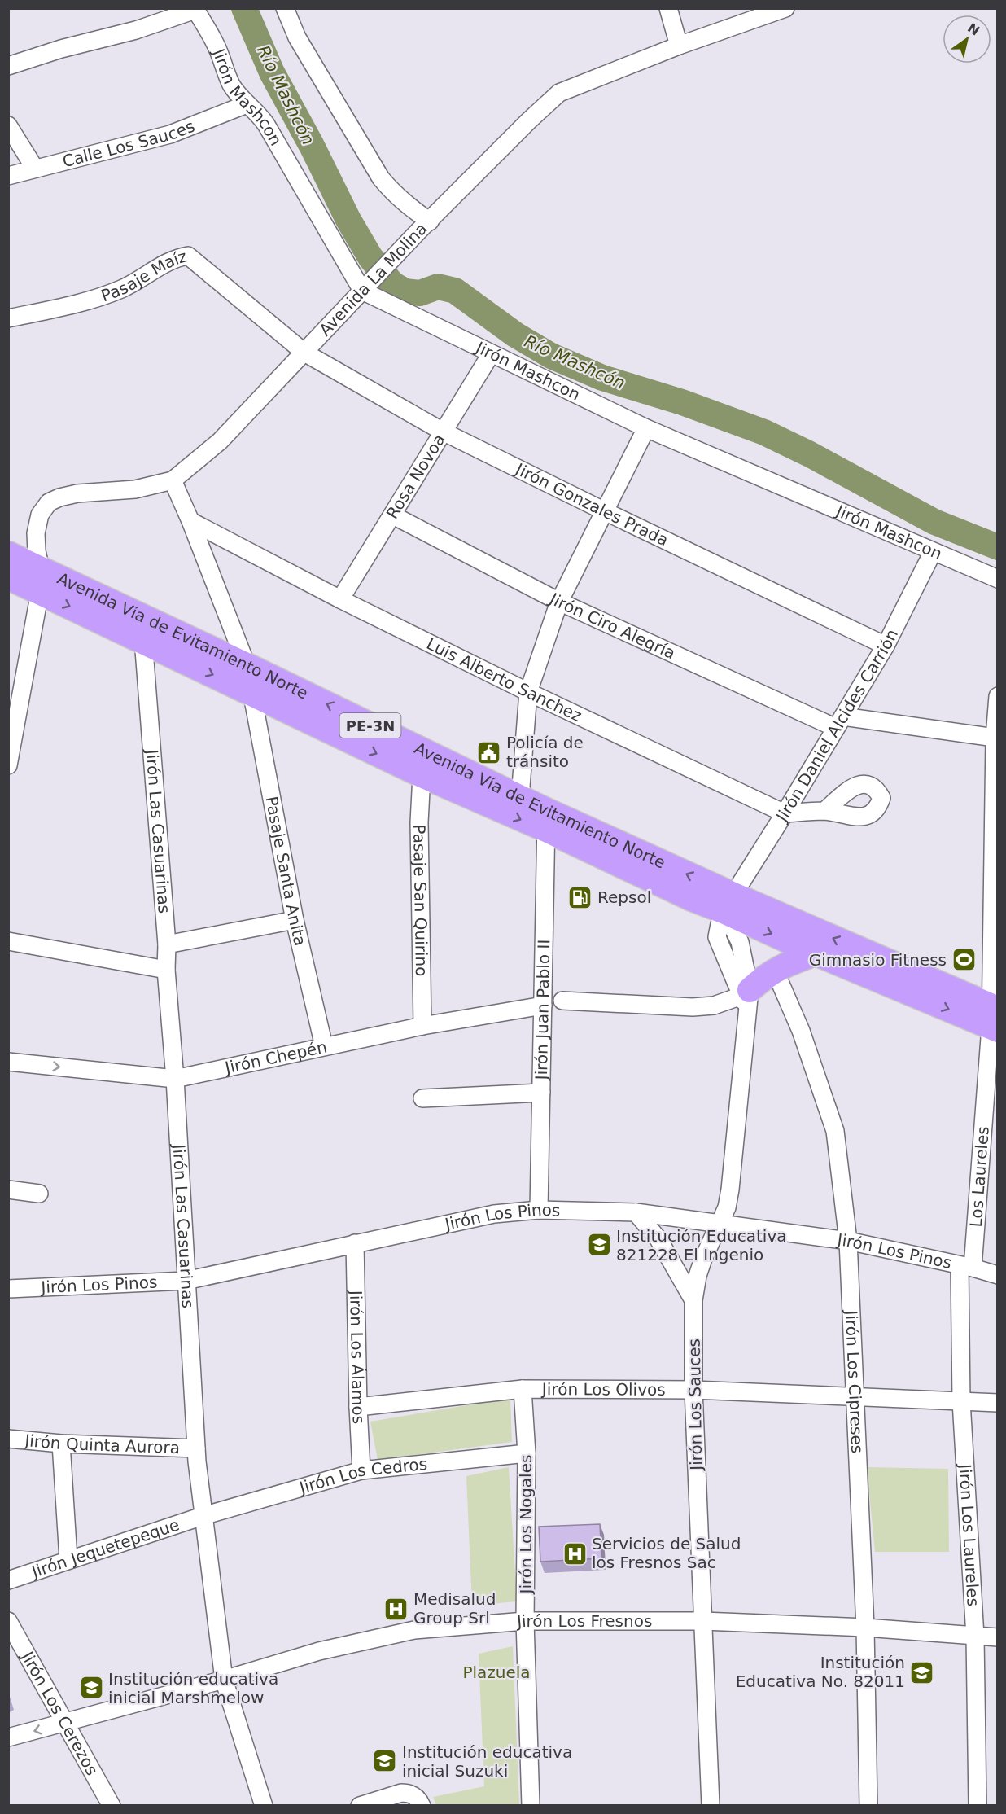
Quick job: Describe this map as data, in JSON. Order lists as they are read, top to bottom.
{
  "streets": {
    "highway": ["Avenida Vía de Evitamiento Norte", "PE-3N"],
    "street": [
      "Jirón Mashcon",
      "Calle Los Sauces",
      "Pasaje Maíz",
      "Avenida La Molina",
      "Rosa Novoa",
      "Jirón Gonzales Prada",
      "Jirón Ciro Alegría",
      "Luis Alberto Sanchez",
      "Jirón Daniel Alcides Carrión",
      "Jirón Las Casuarinas",
      "Pasaje Santa Anita",
      "Pasaje San Quirino",
      "Jirón Juan Pablo II",
      "Jirón Chepén",
      "Los Laureles",
      "Jirón Los Pinos",
      "Jirón Los Álamos",
      "Jirón Los Cipreses",
      "Jirón Los Olivos",
      "Jirón Los Sauces",
      "Jirón Quinta Aurora",
      "Jirón Los Cedros",
      "Jirón Los Nogales",
      "Jirón Los Laureles",
      "Jirón Jequetepeque",
      "Jirón Los Fresnos",
      "Jirón Los Cerezos"
    ]
  },
  "crossings": [
    ["Jirón Mashcon", "Calle Los Sauces"],
    ["Jirón Mashcon", "Avenida La Molina"],
    ["Jirón Mashcon", "Rosa Novoa"],
    ["Jirón Mashcon", "Jirón Daniel Alcides Carrión"],
    ["Pasaje Maíz", "Avenida La Molina"],
    ["Pasaje Maíz", "Jirón Gonzales Prada"],
    ["Avenida La Molina", "Jirón Gonzales Prada"],
    ["Avenida La Molina", "Avenida Vía de Evitamiento Norte"],
    ["Avenida La Molina", "Pasaje Santa Anita"],
    ["Rosa Novoa", "Jirón Gonzales Prada"],
    ["Rosa Novoa", "Jirón Ciro Alegría"],
    ["Rosa Novoa", "Luis Alberto Sanchez"],
    ["Jirón Gonzales Prada", "Jirón Daniel Alcides Carrión"],
    ["Jirón Ciro Alegría", "Jirón Daniel Alcides Carrión"],
    ["Jirón Ciro Alegría", "Los Laureles"],
    ["Avenida Vía de Evitamiento Norte", "Jirón Daniel Alcides Carrión"],
    ["Avenida Vía de Evitamiento Norte", "Jirón Las Casuarinas"],
    ["Avenida Vía de Evitamiento Norte", "Pasaje Santa Anita"],
    ["Avenida Vía de Evitamiento Norte", "Pasaje San Quirino"],
    ["Avenida Vía de Evitamiento Norte", "Jirón Juan Pablo II"],
    ["Avenida Vía de Evitamiento Norte", "Los Laureles"],
    ["Avenida Vía de Evitamiento Norte", "Jirón Los Sauces"],
    ["Luis Alberto Sanchez", "Jirón Daniel Alcides Carrión"],
    ["Luis Alberto Sanchez", "Pasaje Santa Anita"],
    ["Jirón Daniel Alcides Carrión", "Jirón Los Sauces"],
    ["Jirón Las Casuarinas", "Jirón Chepén"],
    ["Jirón Las Casuarinas", "Jirón Los Pinos"],
    ["Jirón Las Casuarinas", "Jirón Quinta Aurora"],
    ["Jirón Las Casuarinas", "Jirón Los Cedros"],
    ["Jirón Las Casuarinas", "Jirón Jequetepeque"],
    ["Jirón Las Casuarinas", "Jirón Los Fresnos"],
    ["Pasaje Santa Anita", "Jirón Chepén"],
    ["Pasaje San Quirino", "Jirón Chepén"],
    ["Jirón Juan Pablo II", "Jirón Chepén"],
    ["Jirón Juan Pablo II", "Jirón Los Pinos"],
    ["Los Laureles", "Jirón Los Pinos"],
    ["Los Laureles", "Jirón Los Laureles"],
    ["Jirón Los Pinos", "Jirón Los Álamos"],
    ["Jirón Los Pinos", "Jirón Los Cipreses"],
    ["Jirón Los Pinos", "Jirón Los Sauces"],
    ["Jirón Los Pinos", "Jirón Los Laureles"],
    ["Jirón Los Álamos", "Jirón Los Olivos"],
    ["Jirón Los Álamos", "Jirón Los Cedros"],
    ["Jirón Los Cipreses", "Jirón Los Olivos"],
    ["Jirón Los Cipreses", "Jirón Los Fresnos"],
    ["Jirón Los Olivos", "Jirón Los Sauces"],
    ["Jirón Los Olivos", "Jirón Los Nogales"],
    ["Jirón Los Olivos", "Jirón Los Laureles"],
    ["Jirón Los Sauces", "Jirón Los Fresnos"],
    ["Jirón Los Cedros", "Jirón Los Nogales"],
    ["Jirón Los Cedros", "Jirón Jequetepeque"],
    ["Jirón Los Nogales", "Jirón Los Fresnos"],
    ["Jirón Los Laureles", "Jirón Los Fresnos"],
    ["Jirón Los Fresnos", "Jirón Los Cerezos"]
  ],
  "water": ["Río Mashcón"],
  "parks": ["Plazuela"],
  "places": {
    "public building": ["Policía de tránsito"],
    "fuel station": ["Repsol"],
    "sports": ["Gimnasio Fitness"],
    "school or university": [
      "Institución Educativa 821228 El Ingenio",
      "Institución Educativa No. 82011",
      "Institución educativa inicial Marshmelow",
      "Institución educativa inicial Suzuki"
    ],
    "hospital": ["Servicios de Salud los Fresnos Sac", "Medisalud Group Srl"]
  },
  "north": "top right"
}
